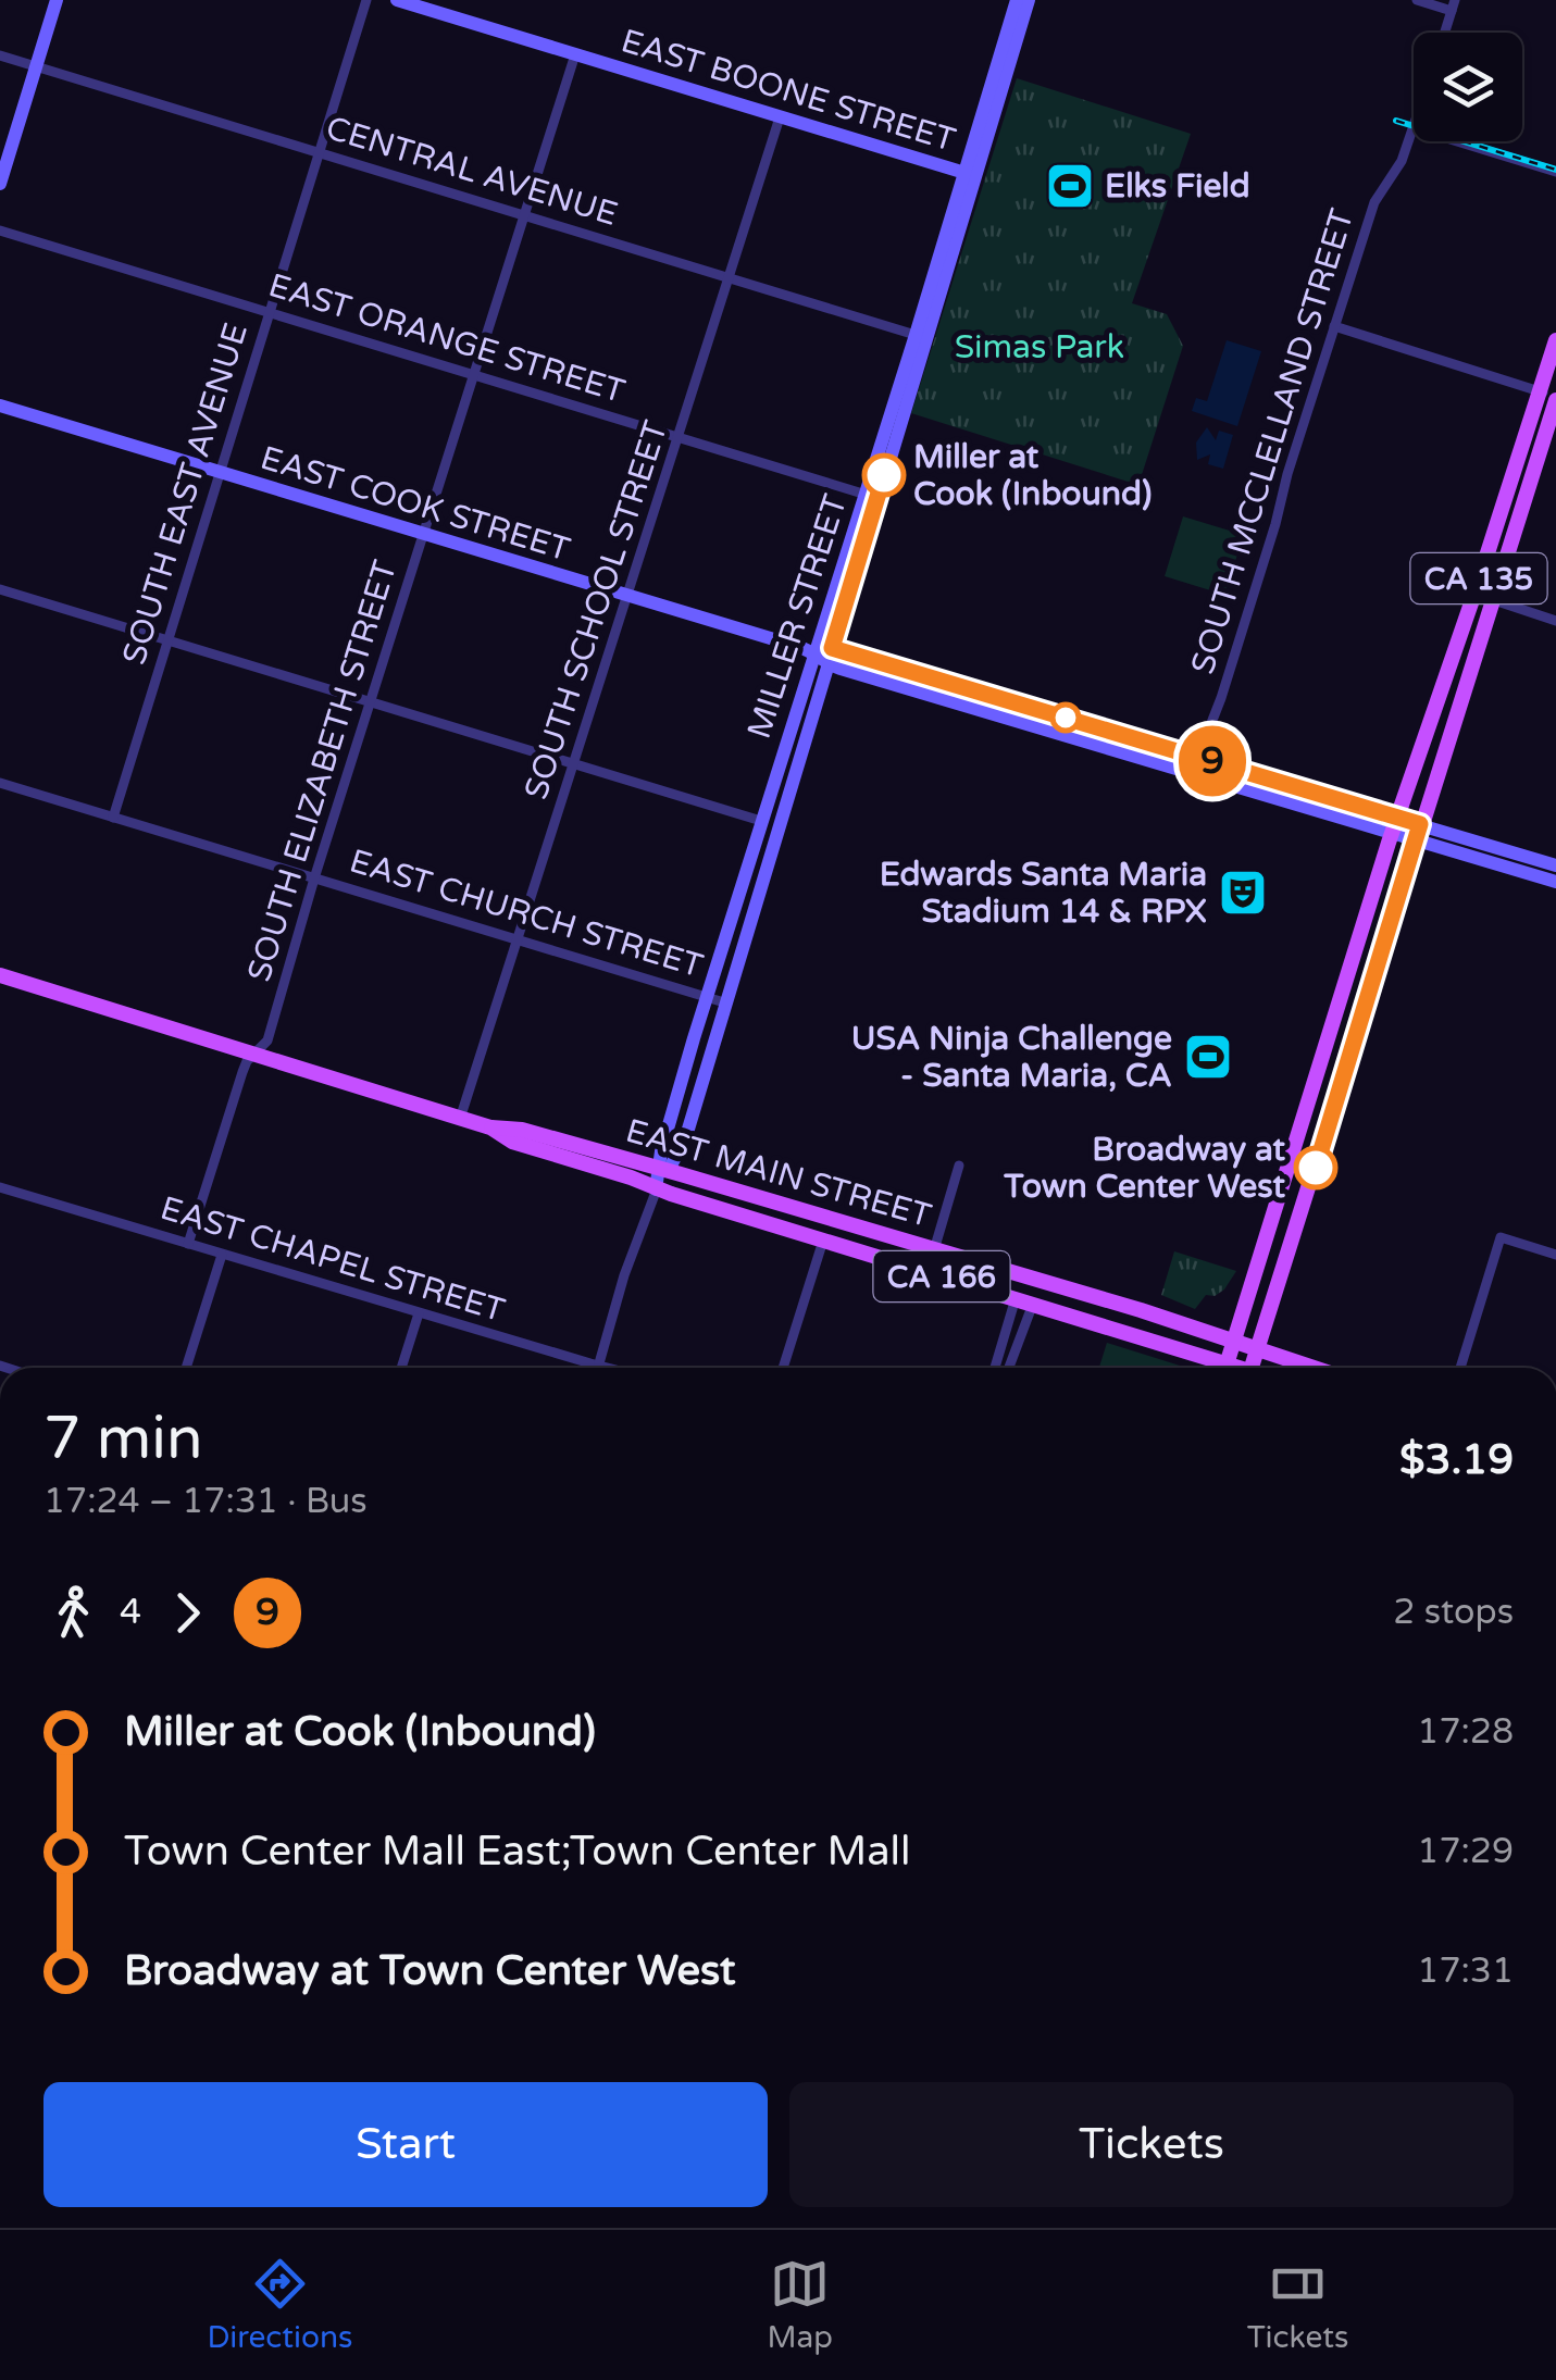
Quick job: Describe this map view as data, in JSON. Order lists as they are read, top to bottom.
{
  "streets": {
    "main road": ["CA 135", "EAST MAIN STREET", "CA 166"],
    "street": [
      "EAST BOONE STREET",
      "CENTRAL AVENUE",
      "EAST ORANGE STREET",
      "SOUTH MCCLELLAND STREET",
      "SOUTH EAST AVENUE",
      "EAST COOK STREET",
      "SOUTH SCHOOL STREET",
      "MILLER STREET",
      "SOUTH ELIZABETH STREET",
      "EAST CHURCH STREET",
      "EAST CHAPEL STREET"
    ]
  },
  "crossings": [
    ["EAST BOONE STREET", "SOUTH SCHOOL STREET"],
    ["EAST BOONE STREET", "MILLER STREET"],
    ["EAST BOONE STREET", "SOUTH ELIZABETH STREET"],
    ["CENTRAL AVENUE", "SOUTH EAST AVENUE"],
    ["CENTRAL AVENUE", "SOUTH SCHOOL STREET"],
    ["CENTRAL AVENUE", "MILLER STREET"],
    ["CENTRAL AVENUE", "SOUTH ELIZABETH STREET"],
    ["EAST ORANGE STREET", "SOUTH EAST AVENUE"],
    ["EAST ORANGE STREET", "SOUTH SCHOOL STREET"],
    ["EAST ORANGE STREET", "MILLER STREET"],
    ["EAST ORANGE STREET", "SOUTH ELIZABETH STREET"],
    ["SOUTH MCCLELLAND STREET", "EAST COOK STREET"],
    ["SOUTH EAST AVENUE", "EAST COOK STREET"],
    ["SOUTH EAST AVENUE", "EAST CHURCH STREET"],
    ["EAST COOK STREET", "CA 135"],
    ["EAST COOK STREET", "SOUTH SCHOOL STREET"],
    ["EAST COOK STREET", "MILLER STREET"],
    ["EAST COOK STREET", "SOUTH ELIZABETH STREET"],
    ["CA 135", "EAST MAIN STREET"],
    ["CA 135", "CA 166"],
    ["SOUTH SCHOOL STREET", "EAST CHURCH STREET"],
    ["SOUTH SCHOOL STREET", "EAST MAIN STREET"],
    ["MILLER STREET", "EAST CHURCH STREET"],
    ["MILLER STREET", "EAST MAIN STREET"],
    ["SOUTH ELIZABETH STREET", "EAST CHURCH STREET"],
    ["SOUTH ELIZABETH STREET", "EAST MAIN STREET"],
    ["SOUTH ELIZABETH STREET", "EAST CHAPEL STREET"],
    ["EAST MAIN STREET", "CA 166"]
  ],
  "parks": ["Simas Park"],
  "places": {
    "sports": ["Elks Field", "USA Ninja Challenge - Santa Maria, CA"],
    "other": ["Miller at Cook (Inbound)", "Broadway at Town Center West"],
    "theatre": ["Edwards Santa Maria Stadium 14 & RPX"]
  },
  "lines": ["bus line 9"],
  "page": {
    "on_map": "9",
    "heading": ["7 min", "17:24 – 17:31 · Bus", "$3.19"],
    "legs": ["4", "9", "2 stops"],
    "list": [
      {
        "name": "Miller at Cook (Inbound)",
        "value": "17:28"
      },
      {
        "name": "Town Center Mall East;Town Center Mall",
        "value": "17:29"
      },
      {
        "name": "Broadway at Town Center West",
        "value": "17:31"
      }
    ],
    "buttons": ["Start", "Tickets"],
    "tabs": ["Directions", "Map", "Tickets"]
  }
}
